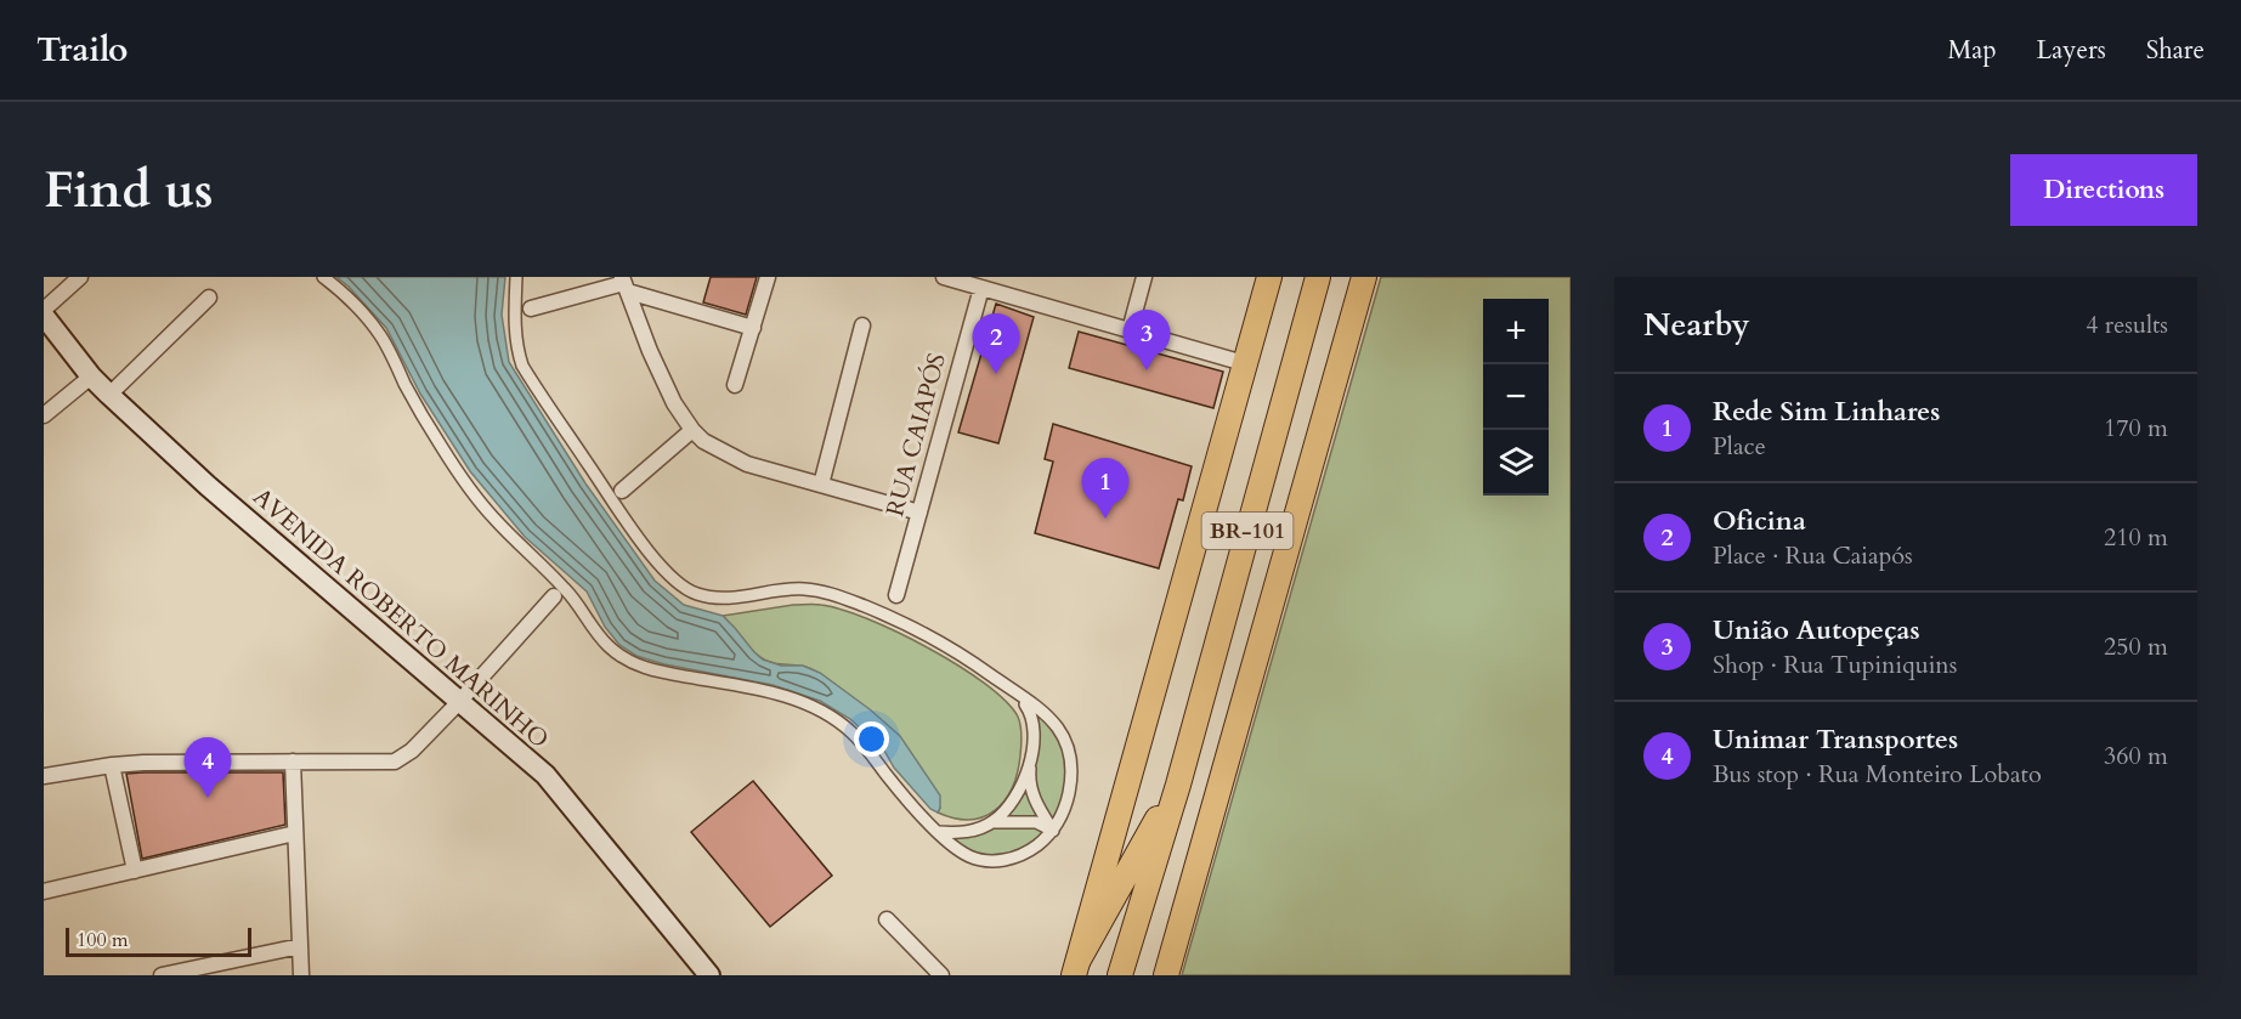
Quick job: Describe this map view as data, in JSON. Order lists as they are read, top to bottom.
{
  "streets": {
    "main road": ["BR-101", "AVENIDA ROBERTO MARINHO"],
    "street": ["RUA CAIAPÓS"]
  },
  "scale_bar": "100 m",
  "page": {
    "header": "Trailo",
    "nav": ["Map", "Layers", "Share"],
    "buttons": "Directions",
    "title": "Find us",
    "heading": ["Nearby", "4 results"],
    "map_buttons": ["+", "−"],
    "pins": [
      "3",
      "2",
      "1",
      "4"
    ],
    "list": [
      {
        "mark": "1",
        "name": "Rede Sim Linhares",
        "note": "Place",
        "value": "170 m"
      },
      {
        "mark": "2",
        "name": "Oficina",
        "note": "Place · Rua Caiapós",
        "value": "210 m"
      },
      {
        "mark": "3",
        "name": "União Autopeças",
        "note": "Shop · Rua Tupiniquins",
        "value": "250 m"
      },
      {
        "mark": "4",
        "name": "Unimar Transportes",
        "note": "Bus stop · Rua Monteiro Lobato",
        "value": "360 m"
      }
    ],
    "scale": "100 m"
  }
}
